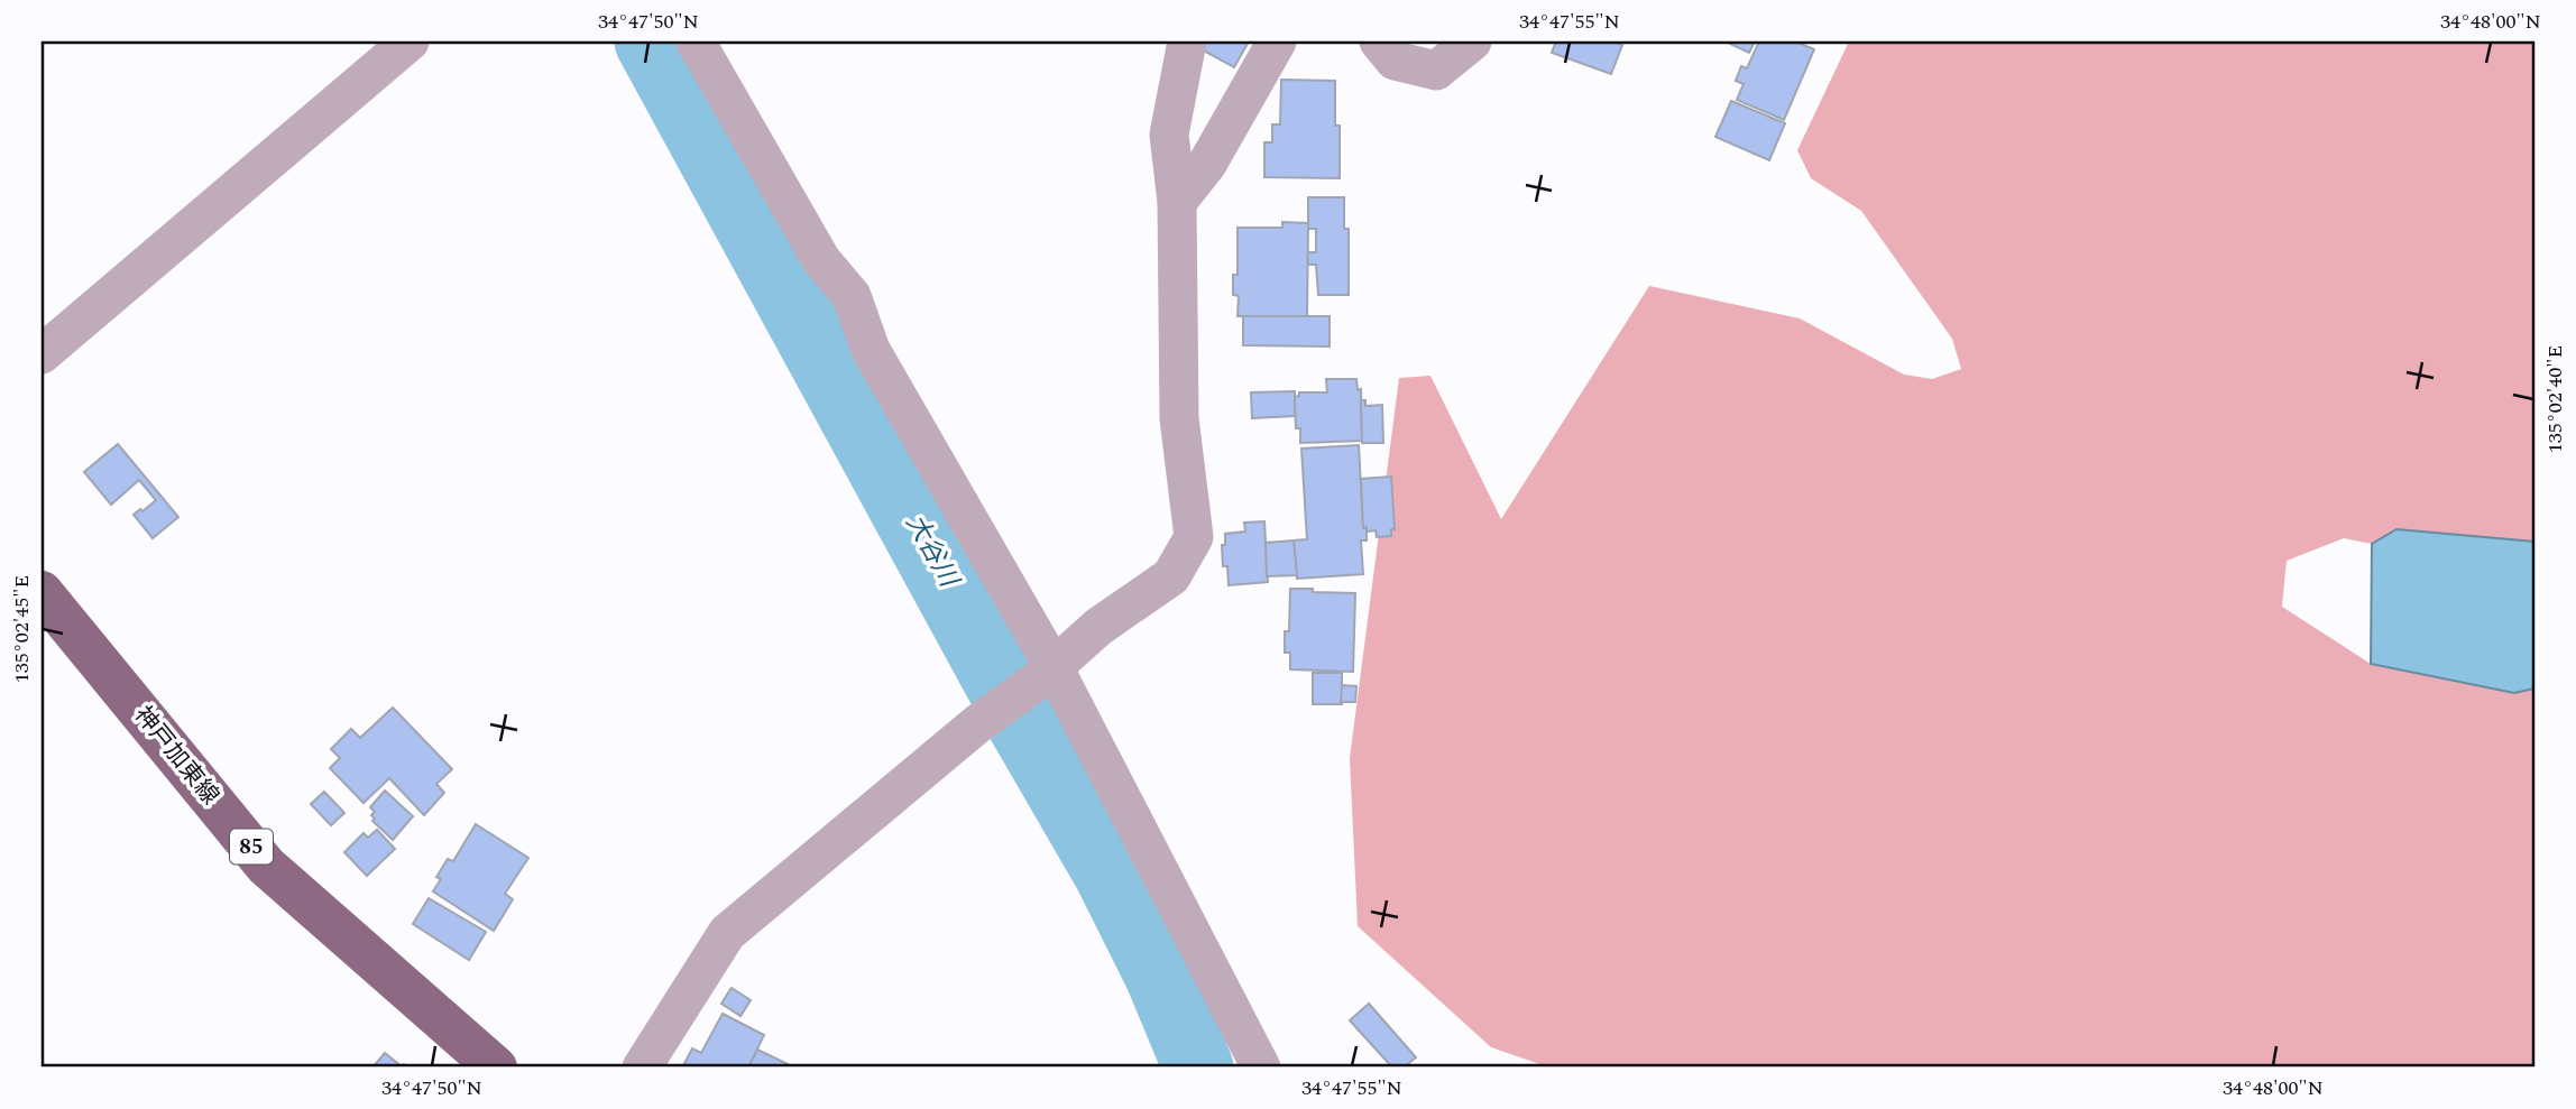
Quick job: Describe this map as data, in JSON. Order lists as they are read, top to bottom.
{
  "streets": {
    "main road": ["神戸加東線", "85"]
  },
  "water": ["大谷川"],
  "coordinates": [
    "34°47'50\"N",
    "34°47'55\"N",
    "34°48'00\"N",
    "135°02'40\"E",
    "135°02'45\"E"
  ]
}
